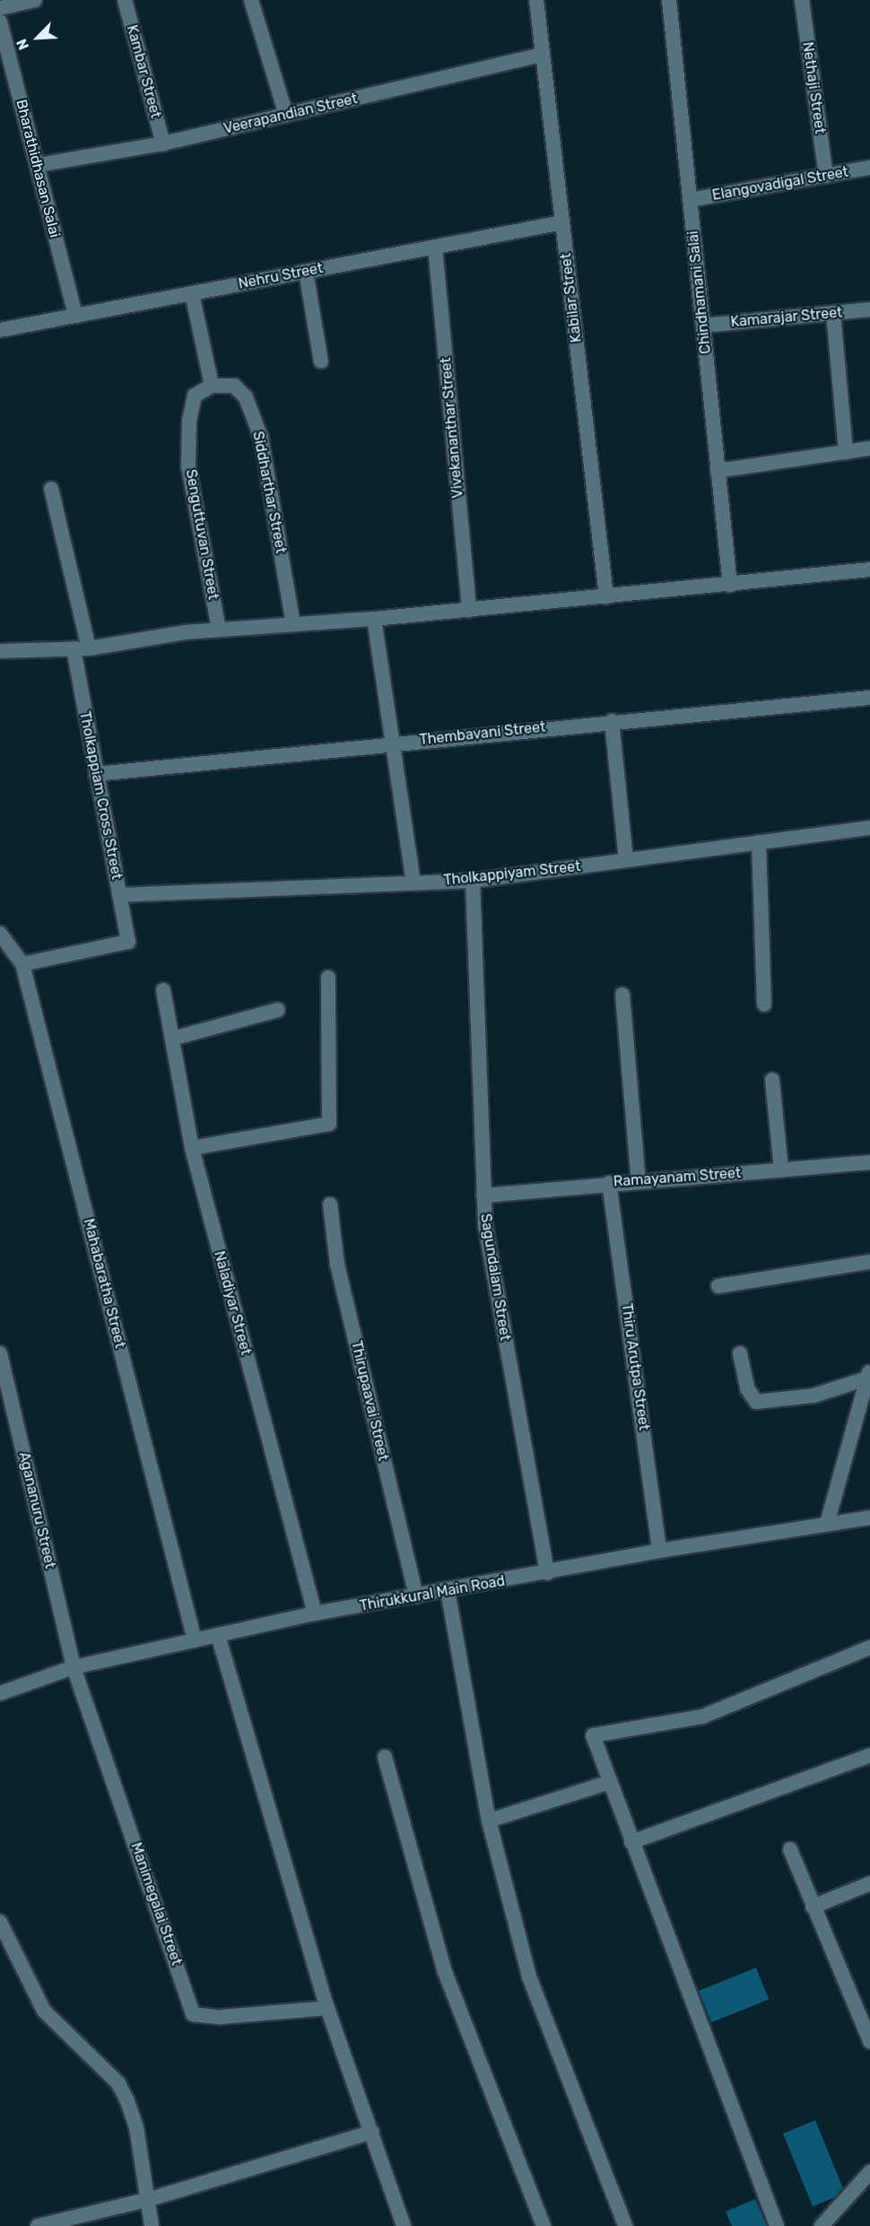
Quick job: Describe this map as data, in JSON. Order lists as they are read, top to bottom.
{
  "streets": {
    "street": [
      "Kambar Street",
      "Nethaji Street",
      "Veerapandian Street",
      "Bharathidhasan Salai",
      "Elangovadigal Street",
      "Nehru Street",
      "Chindhamani Salai",
      "Kabilar Street",
      "Kamarajar Street",
      "Vivekananthar Street",
      "Siddharthar Street",
      "Senguttuvan Street",
      "Thembavani Street",
      "Tholkappiam Cross Street",
      "Tholkappiyam Street",
      "Ramayanam Street",
      "Sagundalam Street",
      "Mahabaratha Street",
      "Naladiyar Street",
      "Thiru Arutpa Street",
      "Thirupaavai Street",
      "Agananuru Street",
      "Thirukkural Main Road",
      "Manimegalai Street"
    ]
  },
  "crossings": [
    ["Kambar Street", "Veerapandian Street"],
    ["Nethaji Street", "Elangovadigal Street"],
    ["Veerapandian Street", "Bharathidhasan Salai"],
    ["Veerapandian Street", "Kabilar Street"],
    ["Bharathidhasan Salai", "Nehru Street"],
    ["Elangovadigal Street", "Chindhamani Salai"],
    ["Nehru Street", "Kabilar Street"],
    ["Nehru Street", "Vivekananthar Street"],
    ["Chindhamani Salai", "Kamarajar Street"],
    ["Siddharthar Street", "Senguttuvan Street"],
    ["Thembavani Street", "Tholkappiam Cross Street"],
    ["Tholkappiam Cross Street", "Tholkappiyam Street"],
    ["Tholkappiam Cross Street", "Mahabaratha Street"],
    ["Tholkappiyam Street", "Sagundalam Street"],
    ["Ramayanam Street", "Sagundalam Street"],
    ["Ramayanam Street", "Thiru Arutpa Street"],
    ["Sagundalam Street", "Thirukkural Main Road"],
    ["Mahabaratha Street", "Thirukkural Main Road"],
    ["Naladiyar Street", "Thirukkural Main Road"],
    ["Thiru Arutpa Street", "Thirukkural Main Road"],
    ["Thirupaavai Street", "Thirukkural Main Road"],
    ["Agananuru Street", "Thirukkural Main Road"],
    ["Agananuru Street", "Manimegalai Street"],
    ["Thirukkural Main Road", "Manimegalai Street"]
  ],
  "north": "bottom left"
}
